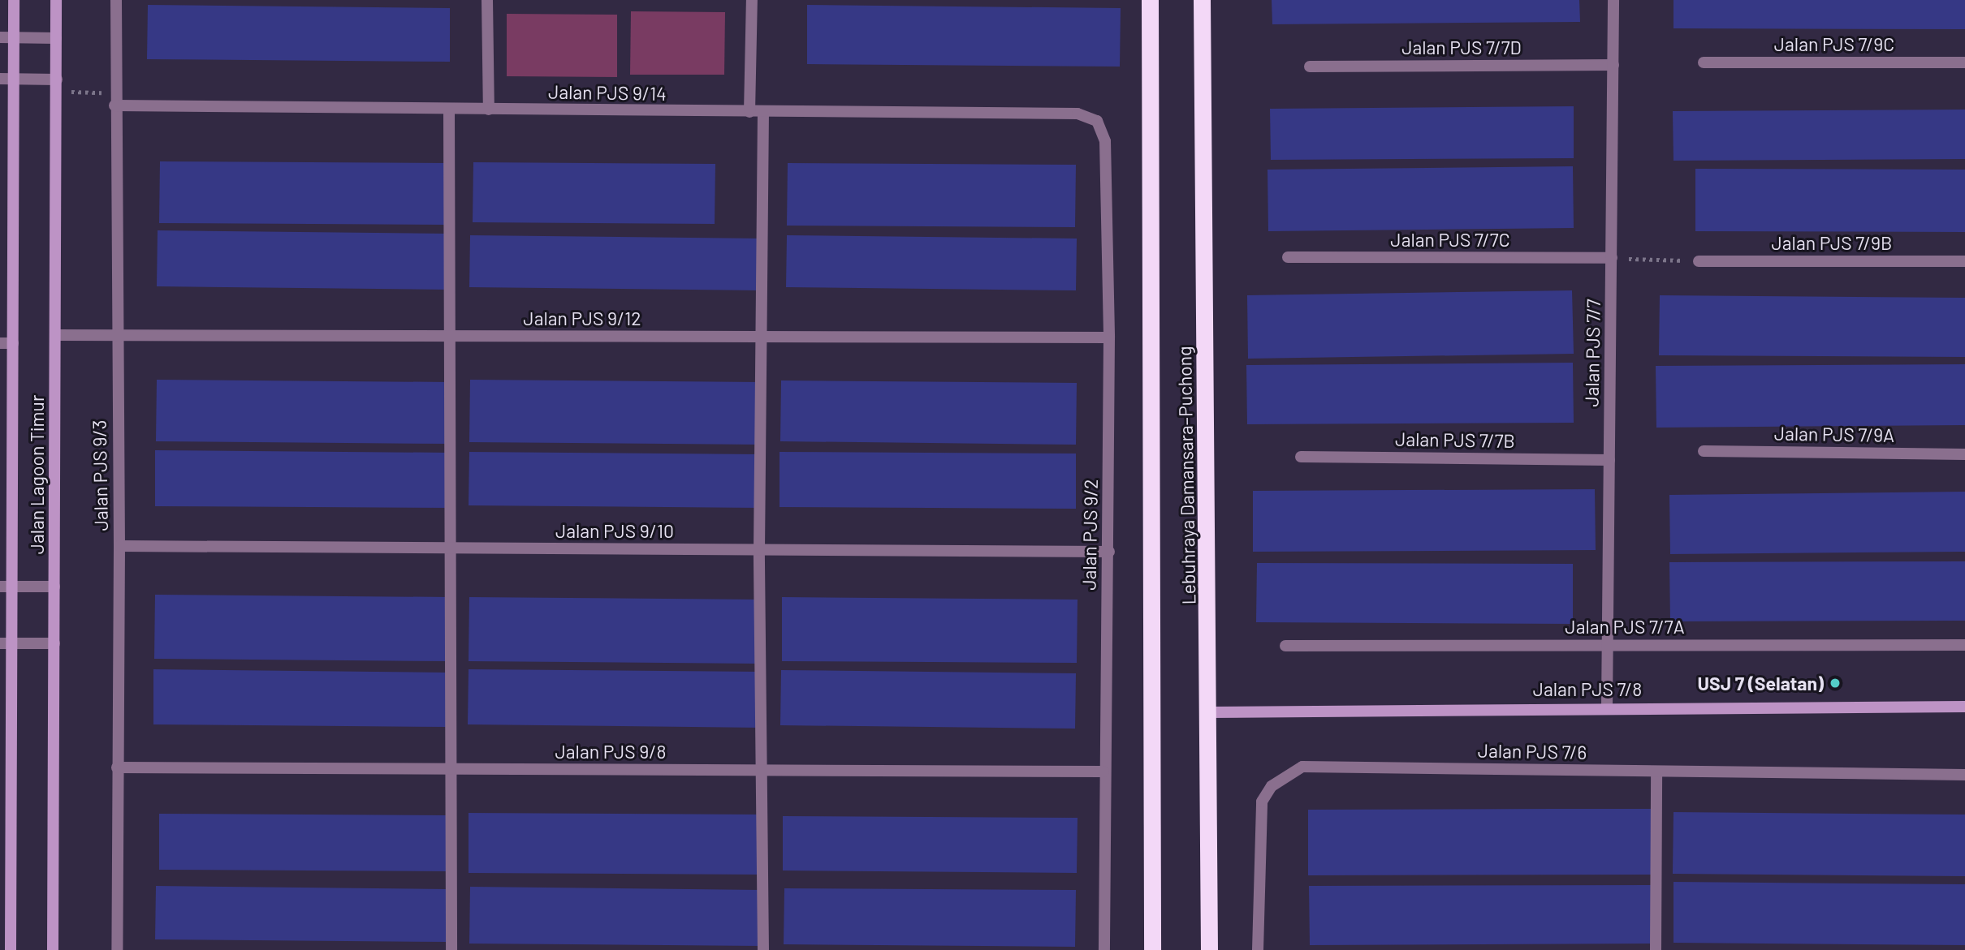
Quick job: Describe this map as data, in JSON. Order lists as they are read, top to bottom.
{
  "streets": {
    "highway": ["Lebuhraya Damansara–Puchong"],
    "main road": ["Jalan Lagoon Timur", "Jalan PJS 7/8"],
    "street": [
      "Jalan PJS 7/9C",
      "Jalan PJS 7/7D",
      "Jalan PJS 9/14",
      "Jalan PJS 7/7C",
      "Jalan PJS 7/9B",
      "Jalan PJS 9/12",
      "Jalan PJS 7/7",
      "Jalan PJS 7/9A",
      "Jalan PJS 7/7B",
      "Jalan PJS 9/3",
      "Jalan PJS 9/10",
      "Jalan PJS 9/2",
      "Jalan PJS 7/7A",
      "Jalan PJS 9/8",
      "Jalan PJS 7/6"
    ]
  },
  "crossings": [
    ["Jalan PJS 7/7D", "Jalan PJS 7/7"],
    ["Jalan PJS 9/14", "Jalan PJS 9/3"],
    ["Jalan PJS 9/14", "Jalan PJS 9/2"],
    ["Jalan PJS 7/7C", "Jalan PJS 7/7"],
    ["Jalan PJS 9/12", "Jalan Lagoon Timur"],
    ["Jalan PJS 9/12", "Jalan PJS 9/3"],
    ["Jalan PJS 9/12", "Jalan PJS 9/2"],
    ["Jalan PJS 7/7", "Jalan PJS 7/7B"],
    ["Jalan PJS 7/7", "Jalan PJS 7/7A"],
    ["Jalan PJS 7/7", "Jalan PJS 7/8"],
    ["Jalan PJS 9/3", "Jalan PJS 9/10"],
    ["Jalan PJS 9/3", "Jalan PJS 9/8"],
    ["Lebuhraya Damansara–Puchong", "Jalan PJS 7/8"],
    ["Jalan PJS 9/10", "Jalan PJS 9/2"],
    ["Jalan PJS 9/2", "Jalan PJS 9/8"]
  ],
  "places": ["USJ 7 (Selatan)"]
}
